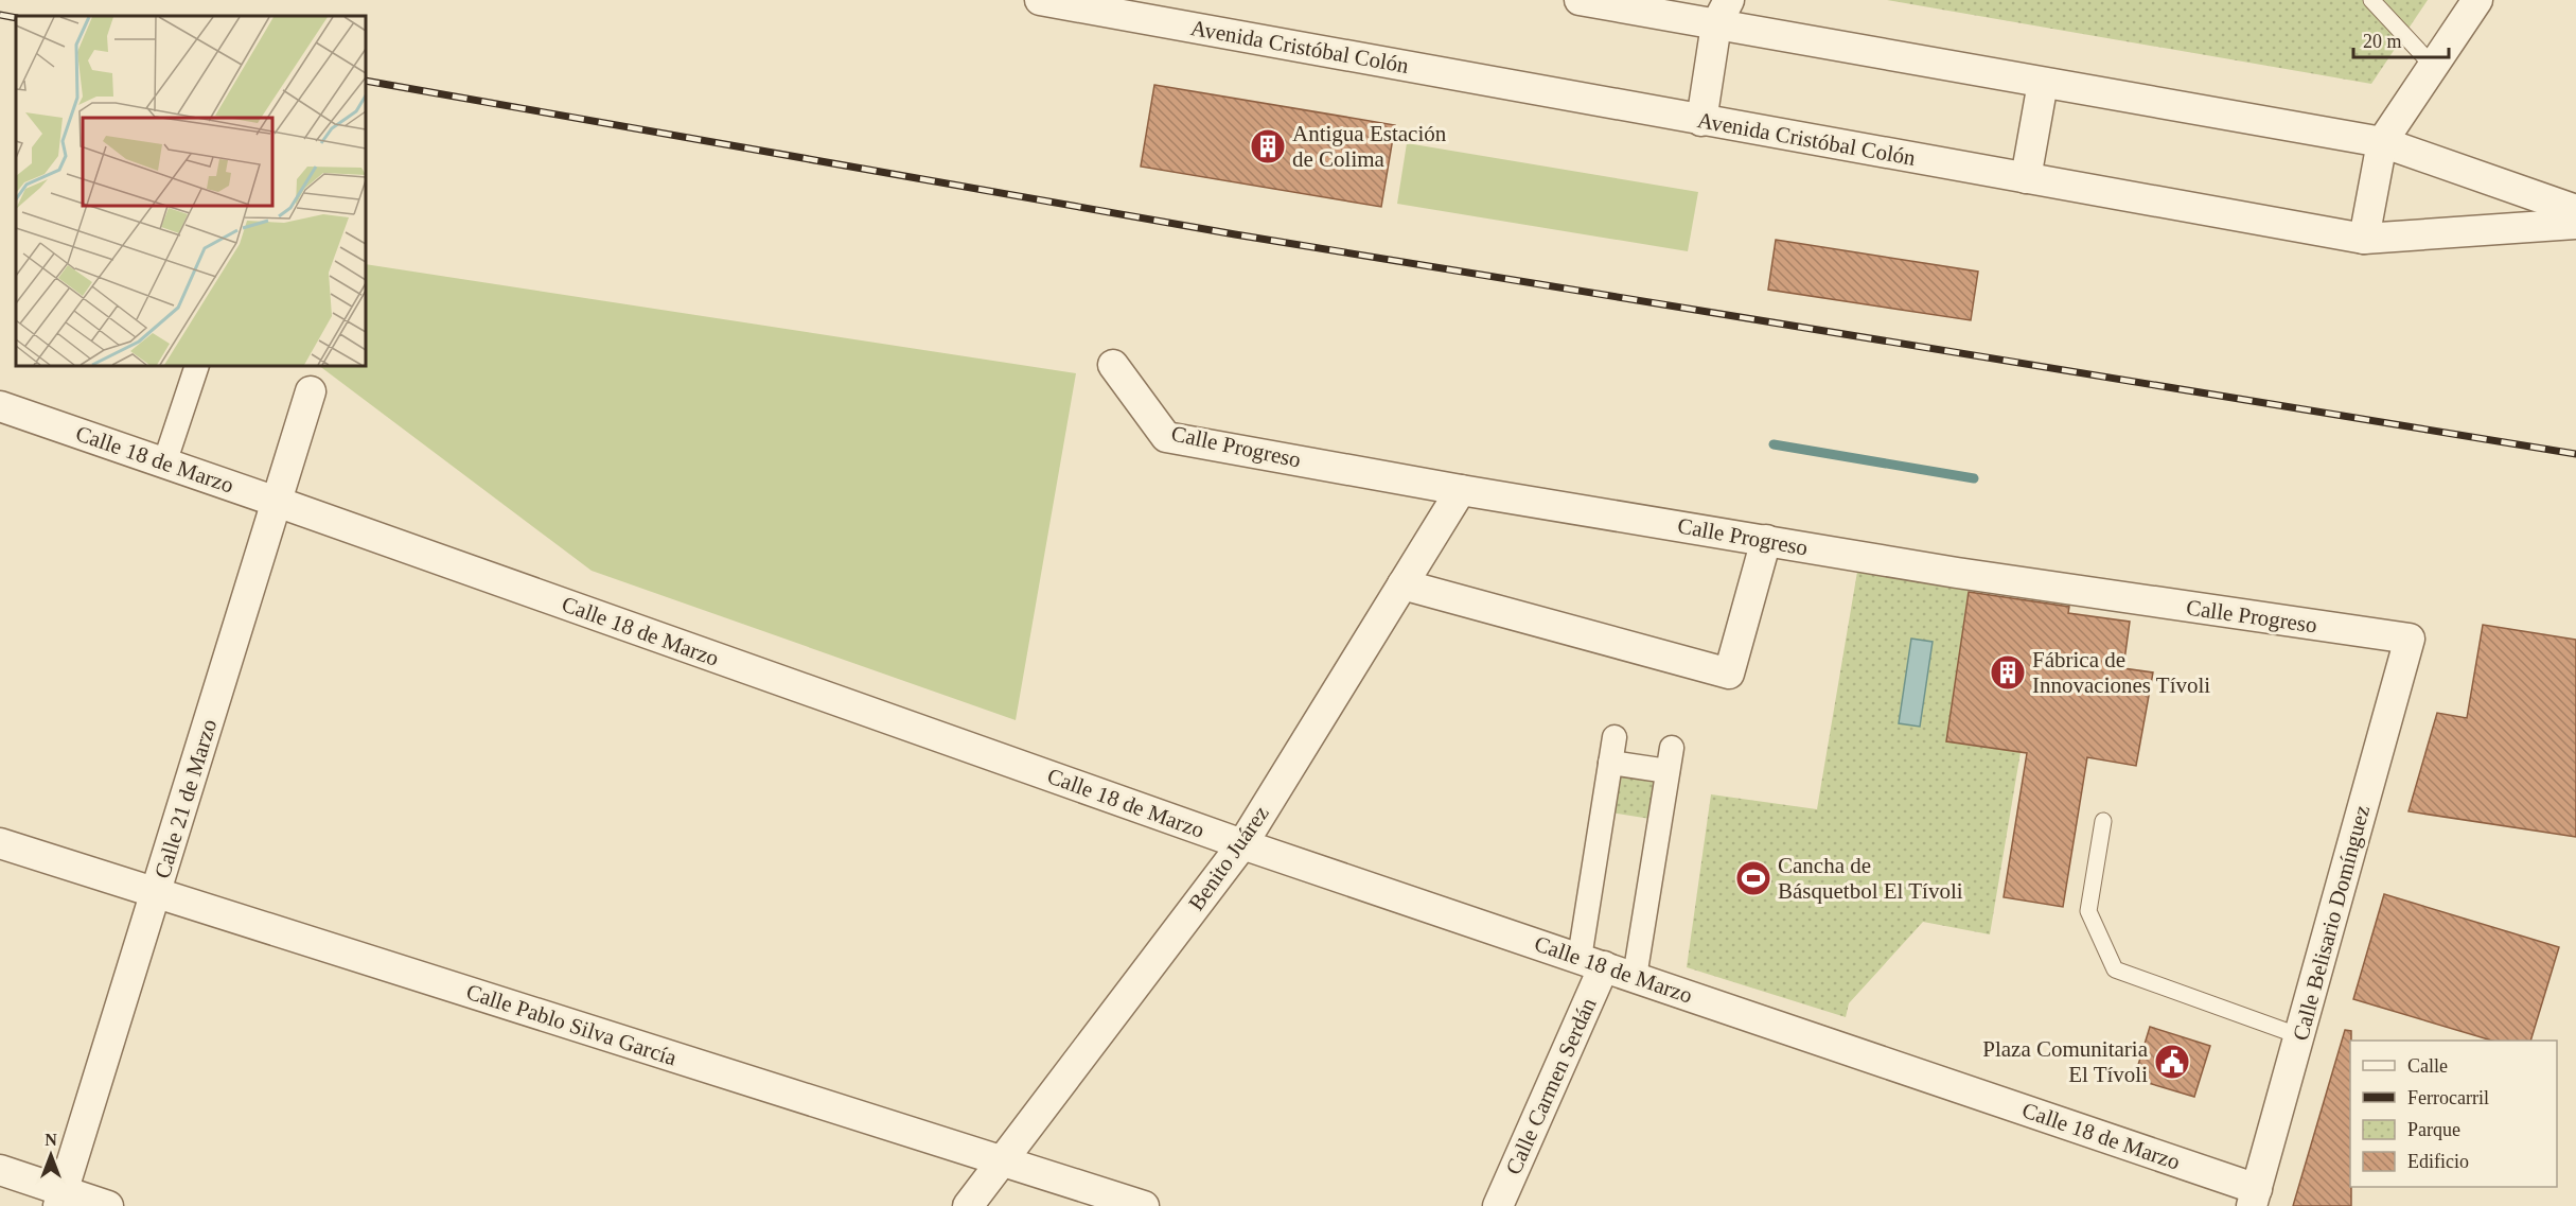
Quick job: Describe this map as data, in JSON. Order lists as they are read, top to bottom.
{
  "streets": {
    "street": [
      "Avenida Cristóbal Colón",
      "Calle Progreso",
      "Calle 18 de Marzo",
      "Calle 21 de Marzo",
      "Benito Juárez",
      "Calle Belisario Domínguez",
      "Calle Pablo Silva García",
      "Calle Carmen Serdán"
    ]
  },
  "crossings": [
    ["Calle Progreso", "Benito Juárez"],
    ["Calle Progreso", "Calle Belisario Domínguez"],
    ["Calle 18 de Marzo", "Calle 21 de Marzo"],
    ["Calle 18 de Marzo", "Benito Juárez"],
    ["Calle 18 de Marzo", "Calle Belisario Domínguez"],
    ["Calle 18 de Marzo", "Calle Carmen Serdán"],
    ["Calle 21 de Marzo", "Calle Pablo Silva García"],
    ["Benito Juárez", "Calle Pablo Silva García"]
  ],
  "places": {
    "building": ["Antigua Estación de Colima", "Fábrica de Innovaciones Tívoli"],
    "sports": ["Cancha de Básquetbol El Tívoli"],
    "public building": ["Plaza Comunitaria El Tívoli"]
  },
  "legend": [
    "Calle",
    "Ferrocarril",
    "Parque",
    "Edificio"
  ],
  "scale_bar": "20 m",
  "north": "top"
}
